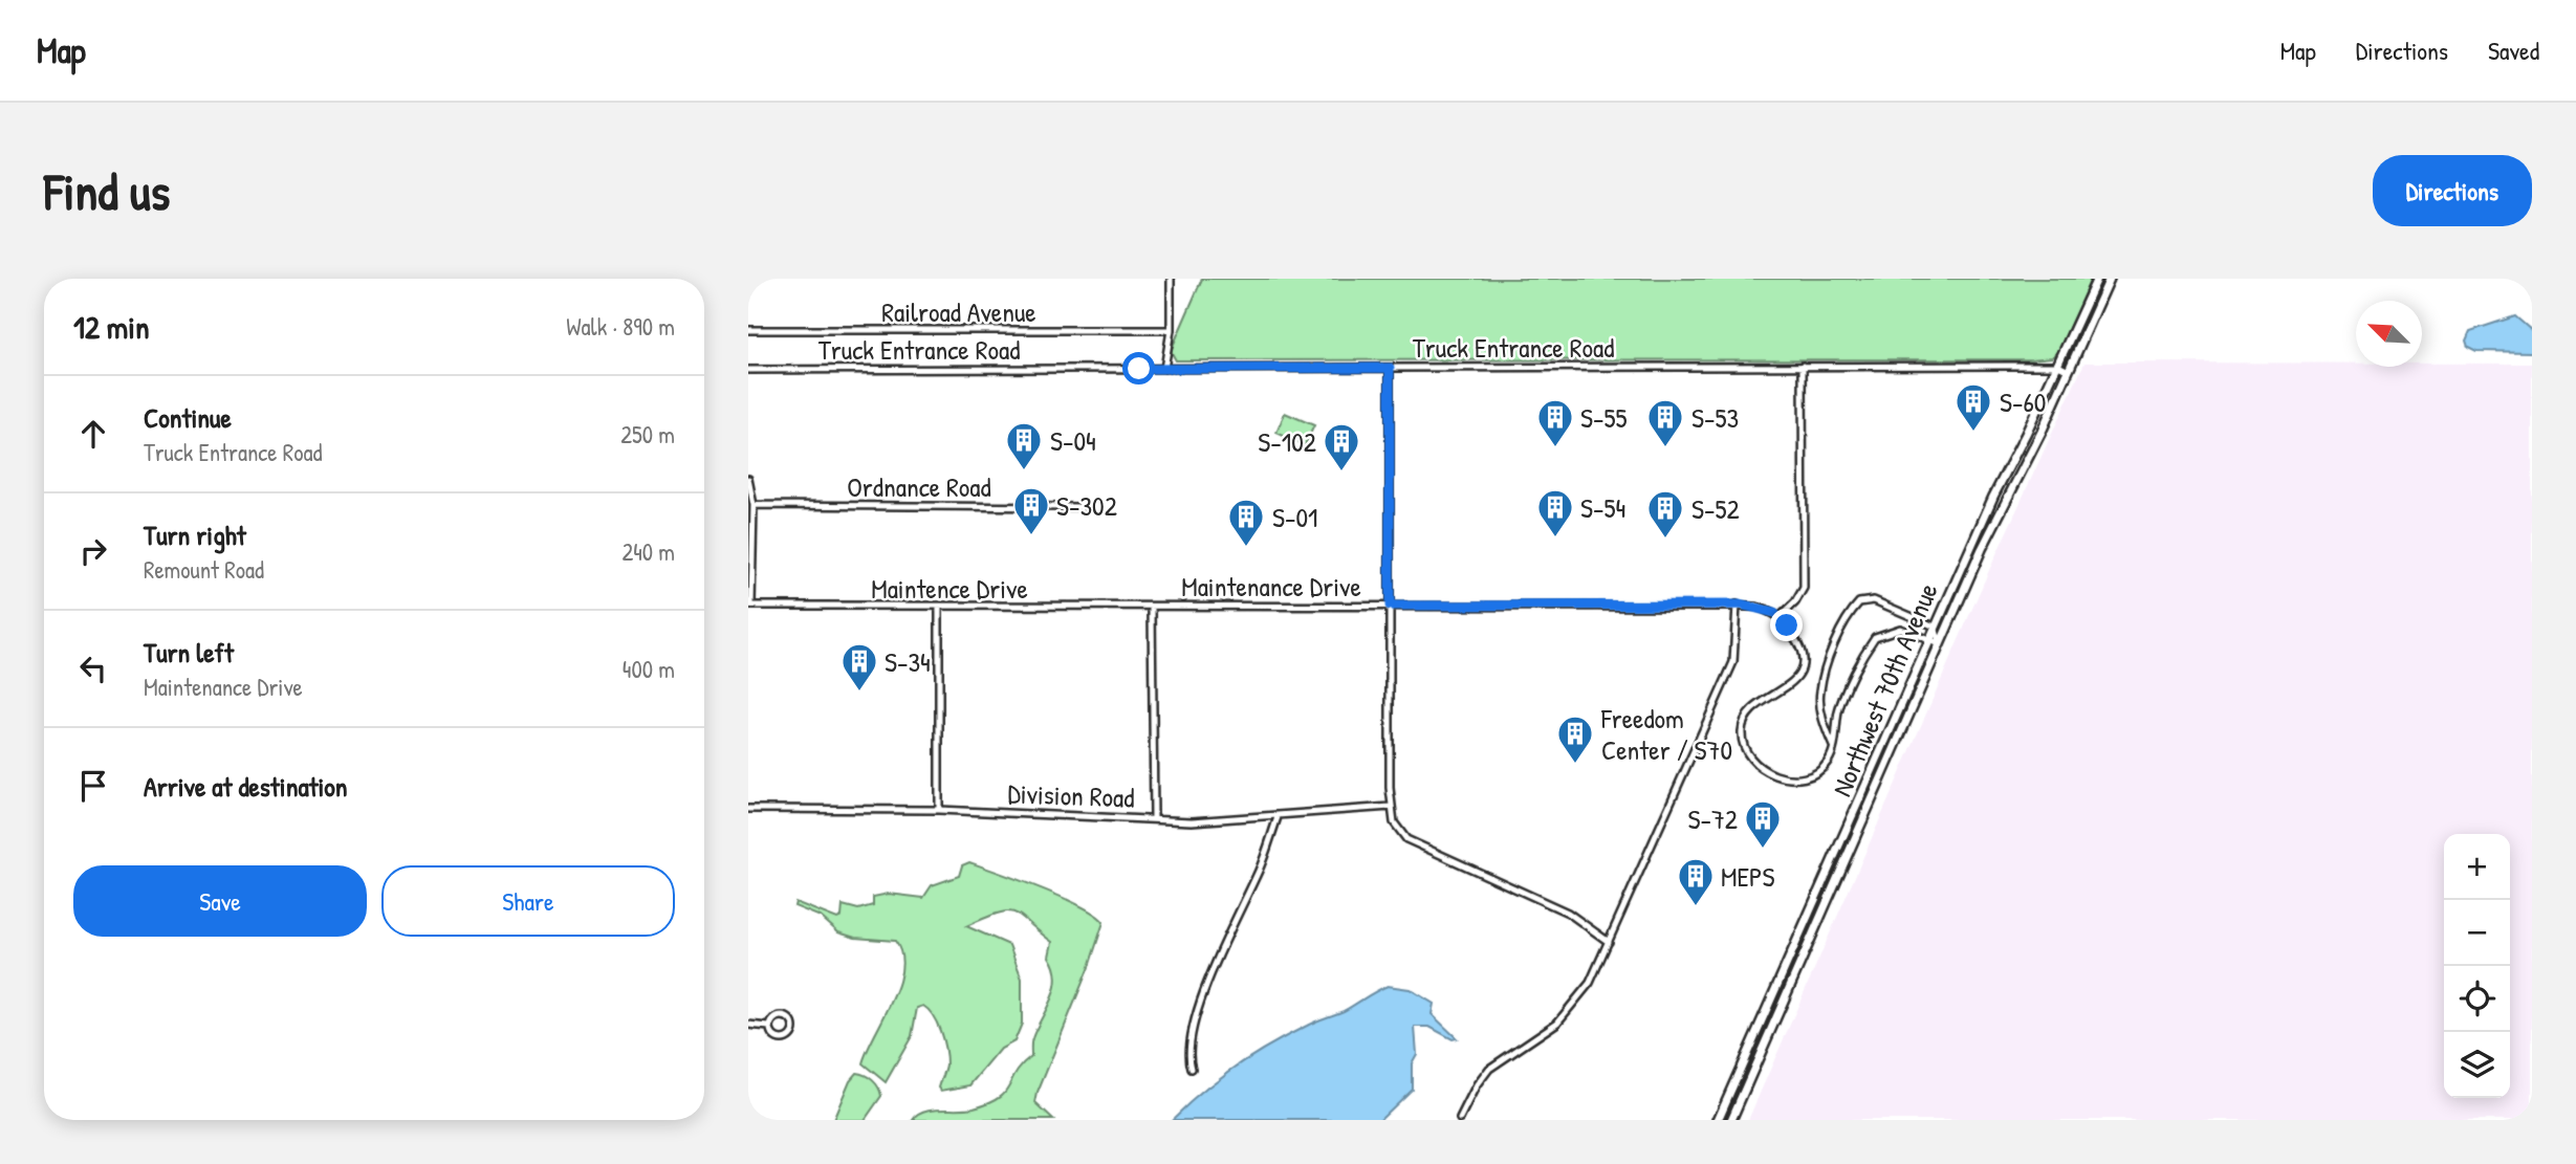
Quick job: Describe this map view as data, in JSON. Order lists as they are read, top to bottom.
{
  "streets": {
    "main road": ["Northwest 70th Avenue"],
    "street": [
      "Railroad Avenue",
      "Truck Entrance Road",
      "Ordnance Road",
      "Maintenance Drive",
      "Maintence Drive",
      "Division Road"
    ]
  },
  "crossings": [
    ["Truck Entrance Road", "Northwest 70th Avenue"],
    ["Maintenance Drive", "Maintence Drive"]
  ],
  "places": {
    "building": [
      "S-60",
      "S-55",
      "S-53",
      "S-04",
      "S-102",
      "S-302",
      "S-54",
      "S-52",
      "S-01",
      "S-34",
      "Freedom Center / S70",
      "S-72",
      "MEPS"
    ]
  },
  "north": "top left",
  "page": {
    "header": "Map",
    "nav": ["Map", "Directions", "Saved"],
    "buttons": [
      "Directions",
      ["Save", "Share"]
    ],
    "title": "Find us",
    "heading": ["12 min", "Walk · 890 m"],
    "list": [
      ["Continue", "Truck Entrance Road", "250 m"],
      ["Turn right", "Remount Road", "240 m"],
      ["Turn left", "Maintenance Drive", "400 m"],
      "Arrive at destination"
    ],
    "map_buttons": ["+", "−"]
  }
}
